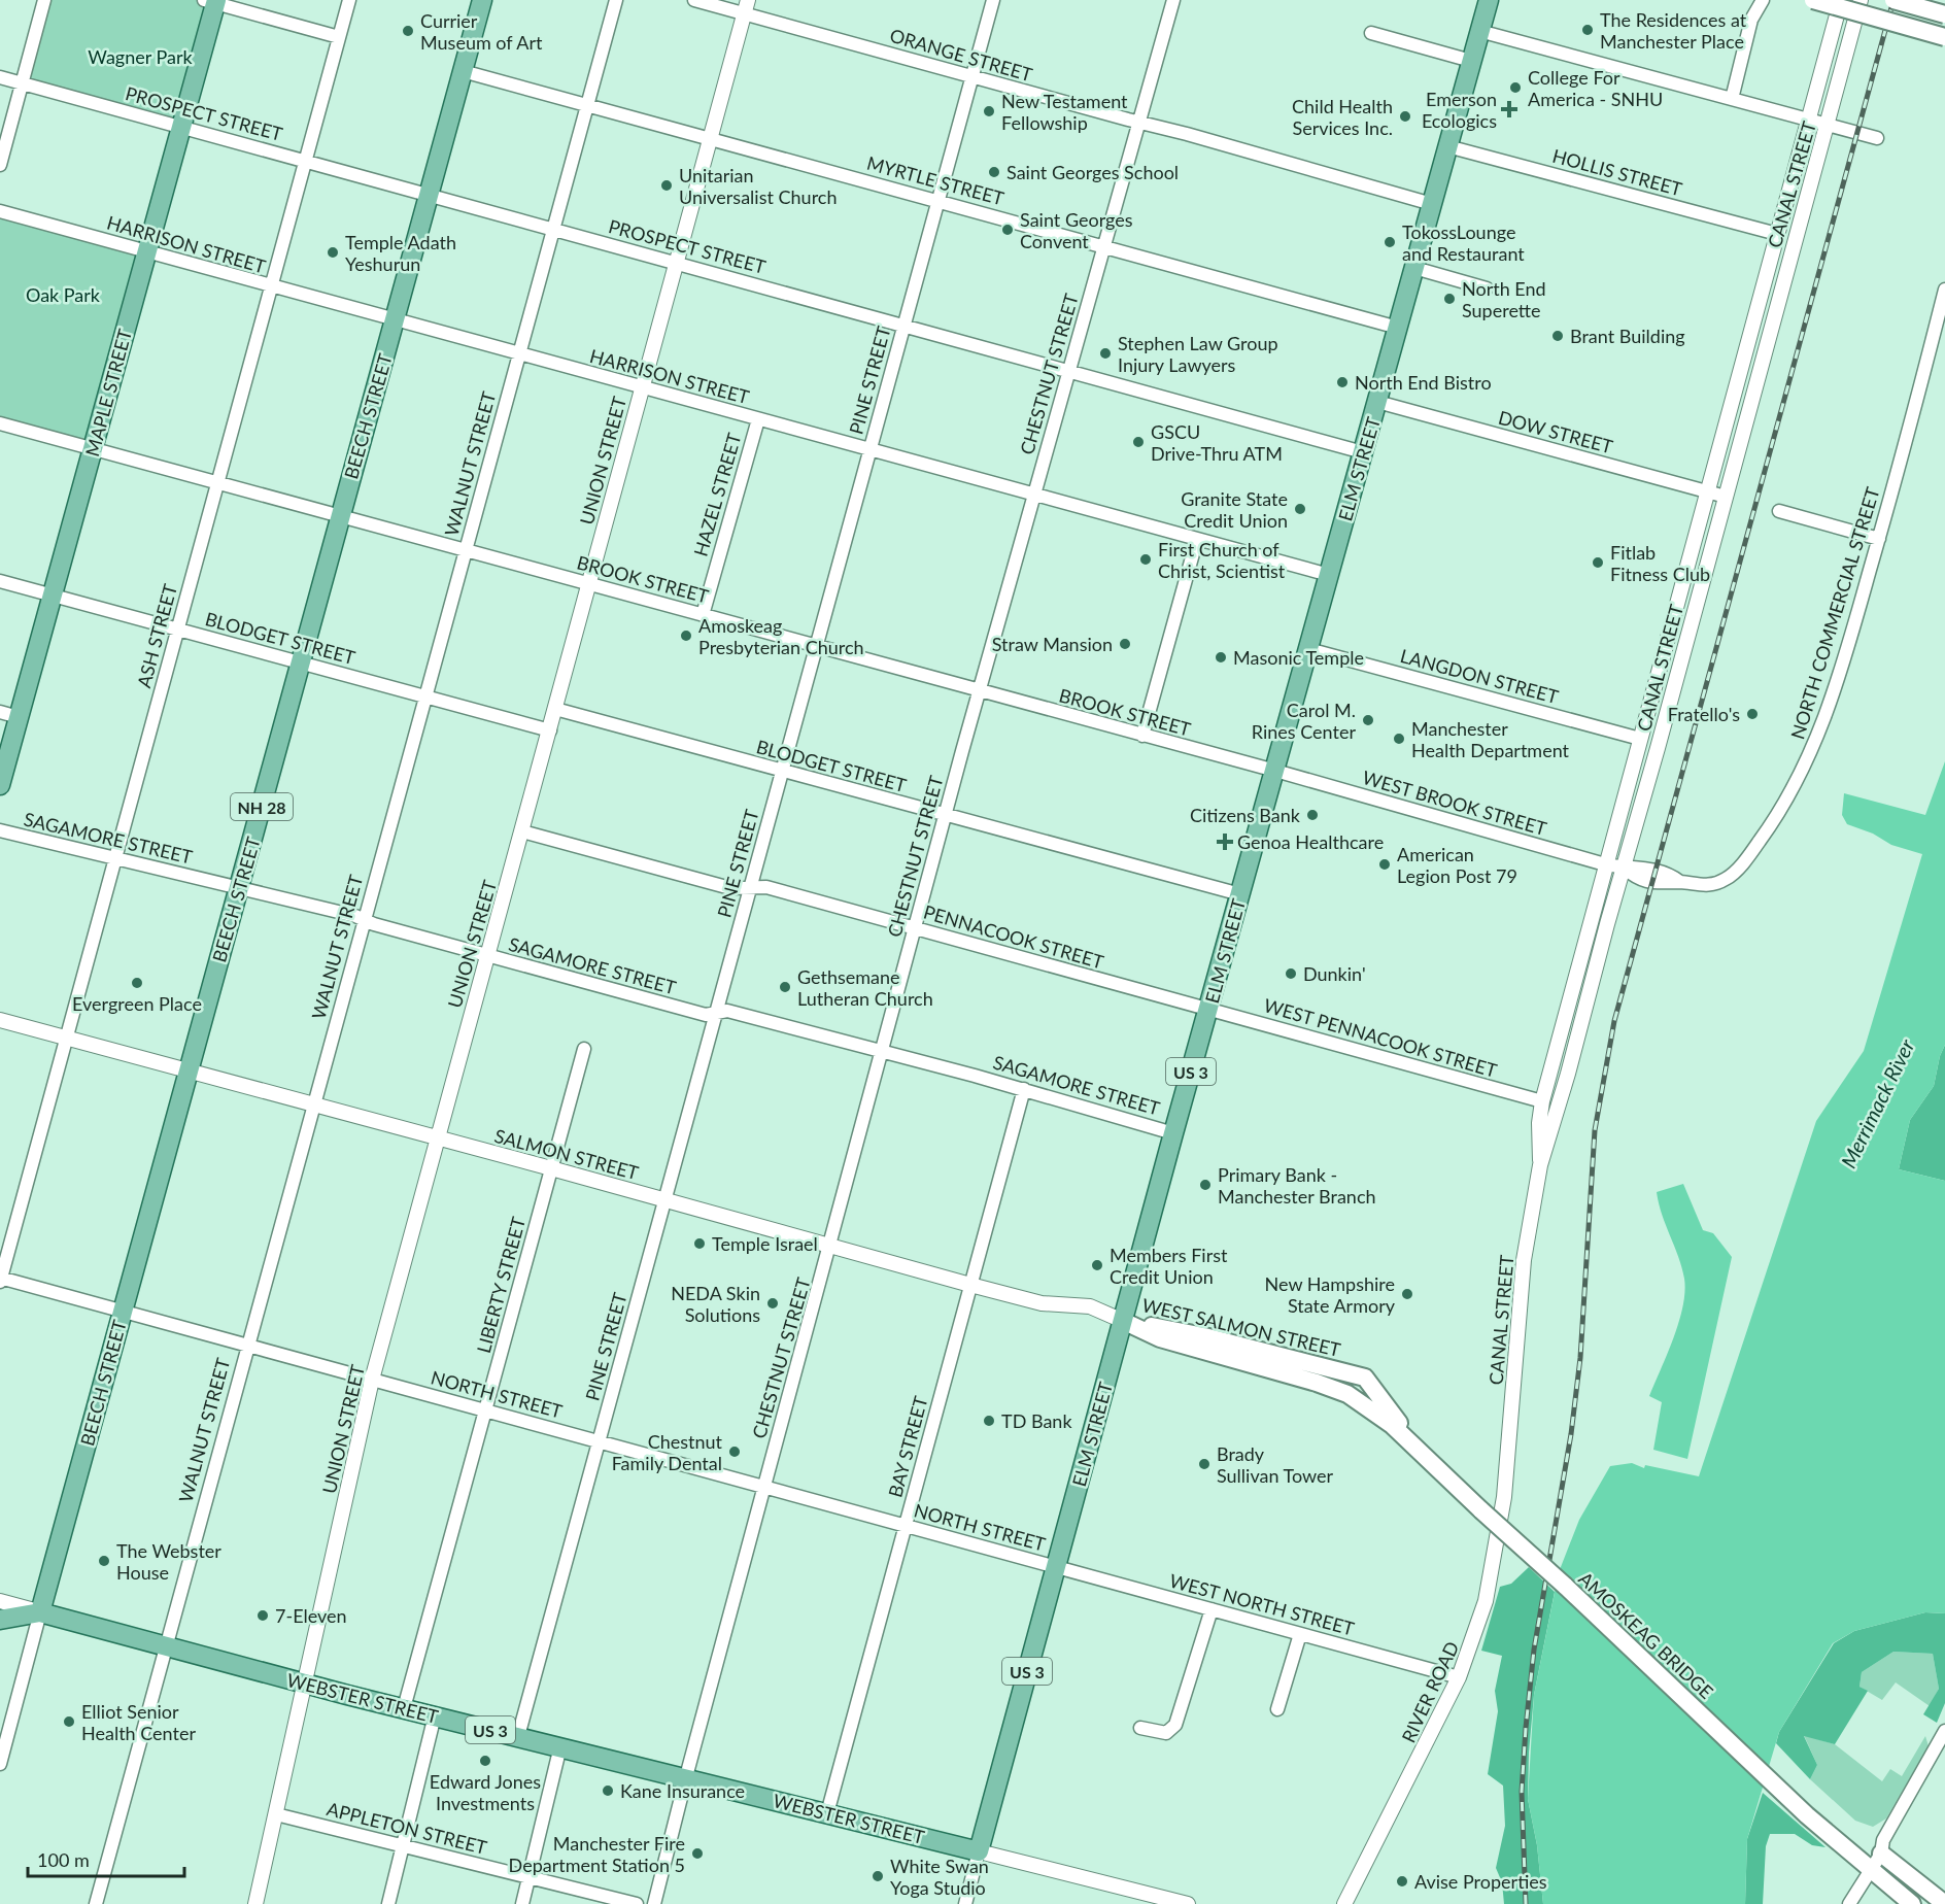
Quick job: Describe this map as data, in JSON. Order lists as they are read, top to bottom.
{
  "streets": {
    "main road": [
      "MAPLE STREET",
      "BEECH STREET",
      "ELM STREET",
      "NH 28",
      "US 3",
      "WEST SALMON STREET",
      "AMOSKEAG BRIDGE",
      "WEBSTER STREET"
    ],
    "street": [
      "ORANGE STREET",
      "PROSPECT STREET",
      "HOLLIS STREET",
      "MYRTLE STREET",
      "CANAL STREET",
      "HARRISON STREET",
      "CHESTNUT STREET",
      "PINE STREET",
      "DOW STREET",
      "UNION STREET",
      "WALNUT STREET",
      "HAZEL STREET",
      "BROOK STREET",
      "NORTH COMMERCIAL STREET",
      "ASH STREET",
      "BLODGET STREET",
      "LANGDON STREET",
      "WEST BROOK STREET",
      "SAGAMORE STREET",
      "PENNACOOK STREET",
      "WEST PENNACOOK STREET",
      "SALMON STREET",
      "LIBERTY STREET",
      "NORTH STREET",
      "BAY STREET",
      "WEST NORTH STREET",
      "RIVER ROAD",
      "APPLETON STREET"
    ]
  },
  "crossings": [
    ["ORANGE STREET", "CHESTNUT STREET"],
    ["ORANGE STREET", "PINE STREET"],
    ["ORANGE STREET", "UNION STREET"],
    ["ORANGE STREET", "ELM STREET"],
    ["PROSPECT STREET", "CHESTNUT STREET"],
    ["PROSPECT STREET", "PINE STREET"],
    ["PROSPECT STREET", "MAPLE STREET"],
    ["PROSPECT STREET", "BEECH STREET"],
    ["PROSPECT STREET", "UNION STREET"],
    ["PROSPECT STREET", "WALNUT STREET"],
    ["PROSPECT STREET", "ELM STREET"],
    ["PROSPECT STREET", "ASH STREET"],
    ["HOLLIS STREET", "CANAL STREET"],
    ["HOLLIS STREET", "ELM STREET"],
    ["MYRTLE STREET", "CHESTNUT STREET"],
    ["MYRTLE STREET", "PINE STREET"],
    ["MYRTLE STREET", "BEECH STREET"],
    ["MYRTLE STREET", "UNION STREET"],
    ["MYRTLE STREET", "WALNUT STREET"],
    ["MYRTLE STREET", "ELM STREET"],
    ["CANAL STREET", "DOW STREET"],
    ["CANAL STREET", "NORTH COMMERCIAL STREET"],
    ["CANAL STREET", "LANGDON STREET"],
    ["CANAL STREET", "WEST BROOK STREET"],
    ["CANAL STREET", "WEST PENNACOOK STREET"],
    ["CANAL STREET", "RIVER ROAD"],
    ["HARRISON STREET", "CHESTNUT STREET"],
    ["HARRISON STREET", "PINE STREET"],
    ["HARRISON STREET", "MAPLE STREET"],
    ["HARRISON STREET", "BEECH STREET"],
    ["HARRISON STREET", "UNION STREET"],
    ["HARRISON STREET", "WALNUT STREET"],
    ["HARRISON STREET", "ELM STREET"],
    ["HARRISON STREET", "HAZEL STREET"],
    ["HARRISON STREET", "ASH STREET"],
    ["CHESTNUT STREET", "BROOK STREET"],
    ["CHESTNUT STREET", "BLODGET STREET"],
    ["CHESTNUT STREET", "SAGAMORE STREET"],
    ["CHESTNUT STREET", "PENNACOOK STREET"],
    ["CHESTNUT STREET", "SALMON STREET"],
    ["CHESTNUT STREET", "NORTH STREET"],
    ["CHESTNUT STREET", "WEBSTER STREET"],
    ["PINE STREET", "BROOK STREET"],
    ["PINE STREET", "BLODGET STREET"],
    ["PINE STREET", "SAGAMORE STREET"],
    ["PINE STREET", "PENNACOOK STREET"],
    ["PINE STREET", "SALMON STREET"],
    ["PINE STREET", "NORTH STREET"],
    ["PINE STREET", "WEBSTER STREET"],
    ["MAPLE STREET", "BROOK STREET"],
    ["MAPLE STREET", "BLODGET STREET"],
    ["BEECH STREET", "BROOK STREET"],
    ["BEECH STREET", "BLODGET STREET"],
    ["BEECH STREET", "SAGAMORE STREET"],
    ["BEECH STREET", "US 3"],
    ["BEECH STREET", "SALMON STREET"],
    ["BEECH STREET", "NORTH STREET"],
    ["BEECH STREET", "WEBSTER STREET"],
    ["DOW STREET", "ELM STREET"],
    ["UNION STREET", "BROOK STREET"],
    ["UNION STREET", "BLODGET STREET"],
    ["UNION STREET", "SAGAMORE STREET"],
    ["UNION STREET", "PENNACOOK STREET"],
    ["UNION STREET", "SALMON STREET"],
    ["UNION STREET", "NORTH STREET"],
    ["UNION STREET", "WEBSTER STREET"],
    ["UNION STREET", "APPLETON STREET"],
    ["WALNUT STREET", "BROOK STREET"],
    ["WALNUT STREET", "BLODGET STREET"],
    ["WALNUT STREET", "SAGAMORE STREET"],
    ["WALNUT STREET", "SALMON STREET"],
    ["WALNUT STREET", "NORTH STREET"],
    ["WALNUT STREET", "WEBSTER STREET"],
    ["ELM STREET", "BROOK STREET"],
    ["ELM STREET", "BLODGET STREET"],
    ["ELM STREET", "LANGDON STREET"],
    ["ELM STREET", "WEST BROOK STREET"],
    ["ELM STREET", "SAGAMORE STREET"],
    ["ELM STREET", "PENNACOOK STREET"],
    ["ELM STREET", "WEST PENNACOOK STREET"],
    ["ELM STREET", "SALMON STREET"],
    ["ELM STREET", "WEST SALMON STREET"],
    ["ELM STREET", "NORTH STREET"],
    ["ELM STREET", "WEST NORTH STREET"],
    ["ELM STREET", "WEBSTER STREET"],
    ["HAZEL STREET", "BROOK STREET"],
    ["BROOK STREET", "ASH STREET"],
    ["BROOK STREET", "WEST BROOK STREET"],
    ["NORTH COMMERCIAL STREET", "WEST BROOK STREET"],
    ["ASH STREET", "BLODGET STREET"],
    ["ASH STREET", "SAGAMORE STREET"],
    ["ASH STREET", "SALMON STREET"],
    ["ASH STREET", "NORTH STREET"],
    ["SAGAMORE STREET", "BAY STREET"],
    ["PENNACOOK STREET", "WEST PENNACOOK STREET"],
    ["US 3", "WEBSTER STREET"],
    ["SALMON STREET", "LIBERTY STREET"],
    ["SALMON STREET", "WEST SALMON STREET"],
    ["SALMON STREET", "BAY STREET"],
    ["LIBERTY STREET", "NORTH STREET"],
    ["LIBERTY STREET", "WEBSTER STREET"],
    ["WEST SALMON STREET", "AMOSKEAG BRIDGE"],
    ["NORTH STREET", "BAY STREET"],
    ["NORTH STREET", "WEST NORTH STREET"],
    ["BAY STREET", "WEBSTER STREET"],
    ["WEST NORTH STREET", "RIVER ROAD"]
  ],
  "water": ["Merrimack River"],
  "parks": ["Wagner Park", "Oak Park"],
  "places": {
    "other": [
      "The Residences at Manchester Place",
      "Currier Museum of Art",
      "College For America - SNHU",
      "New Testament Fellowship",
      "Child Health Services Inc.",
      "Saint Georges School",
      "Unitarian Universalist Church",
      "Saint Georges Convent",
      "TokossLounge and Restaurant",
      "Temple Adath Yeshurun",
      "North End Superette",
      "Brant Building",
      "Stephen Law Group Injury Lawyers",
      "North End Bistro",
      "GSCU Drive-Thru ATM",
      "Granite State Credit Union",
      "First Church of Christ, Scientist",
      "Fitlab Fitness Club",
      "Amoskeag Presbyterian Church",
      "Straw Mansion",
      "Masonic Temple",
      "Fratello's",
      "Carol M. Rines Center",
      "Manchester Health Department",
      "Citizens Bank",
      "American Legion Post 79",
      "Dunkin'",
      "Evergreen Place",
      "Gethsemane Lutheran Church",
      "Primary Bank - Manchester Branch",
      "Temple Israel",
      "Members First Credit Union",
      "New Hampshire State Armory",
      "NEDA Skin Solutions",
      "TD Bank",
      "Chestnut Family Dental",
      "Brady Sullivan Tower",
      "The Webster House",
      "7-Eleven",
      "Elliot Senior Health Center",
      "Edward Jones Investments",
      "Kane Insurance",
      "Manchester Fire Department Station 5",
      "White Swan Yoga Studio",
      "Avise Properties"
    ],
    "health": ["Emerson Ecologics", "Genoa Healthcare"]
  },
  "scale_bar": "100 m"
}
